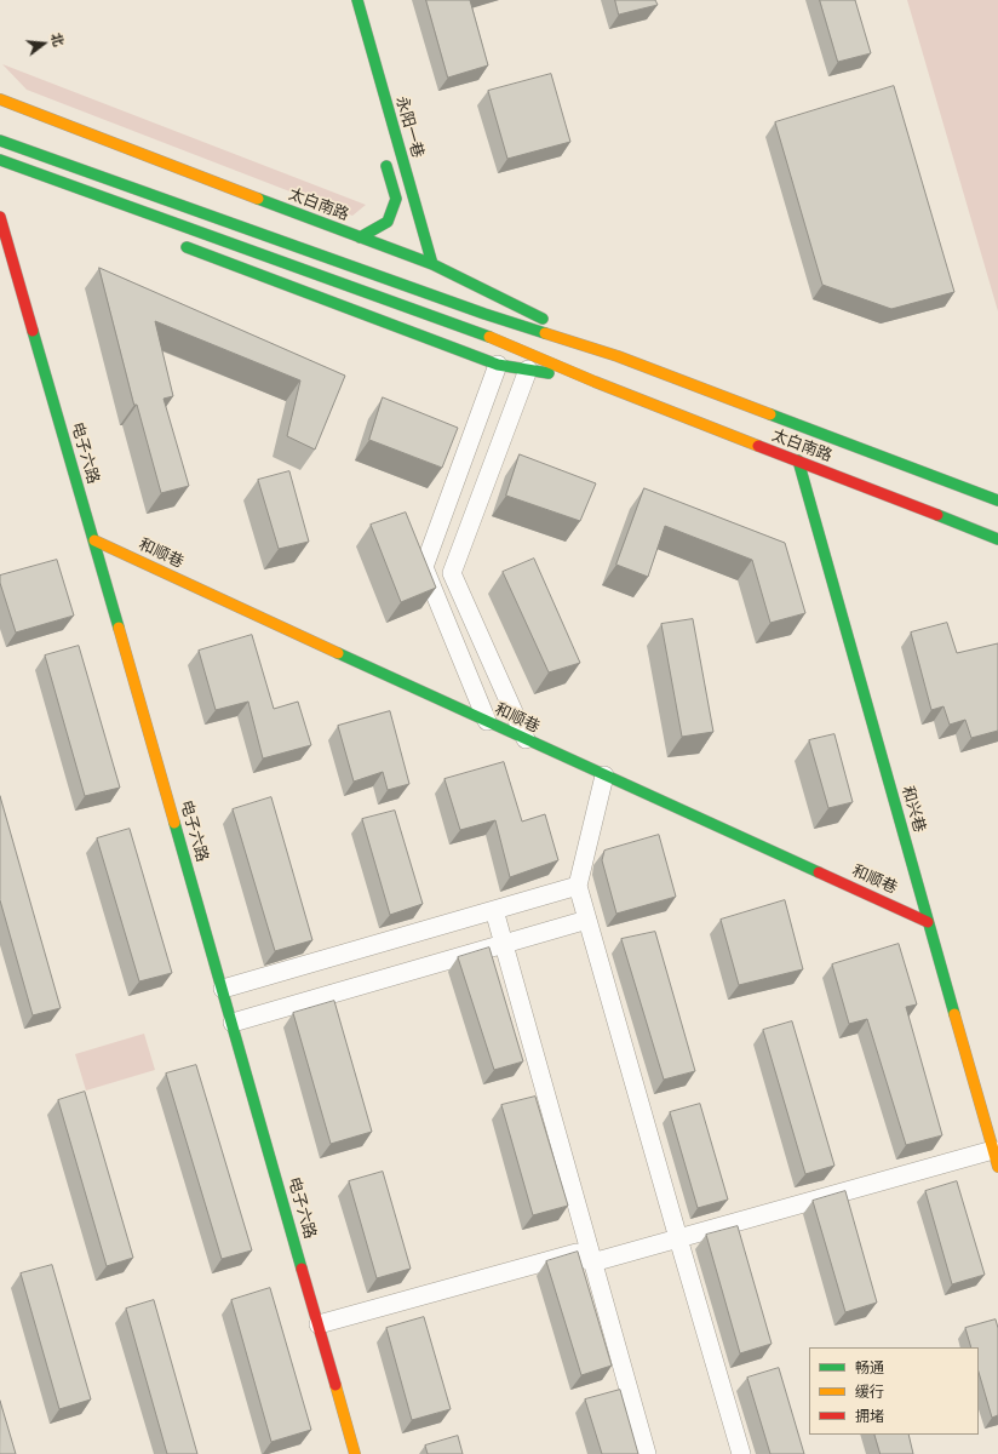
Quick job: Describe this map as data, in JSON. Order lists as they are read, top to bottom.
{
  "streets": {
    "street": [
      "永阳一巷",
      "太白南路",
      "电子六路",
      "和顺巷",
      "和兴巷"
    ]
  },
  "crossings": [
    ["永阳一巷", "太白南路"],
    ["太白南路", "和兴巷"],
    ["电子六路", "和顺巷"],
    ["和顺巷", "和兴巷"]
  ],
  "legend": ["畅通", "缓行", "拥堵"],
  "north": "right"
}
